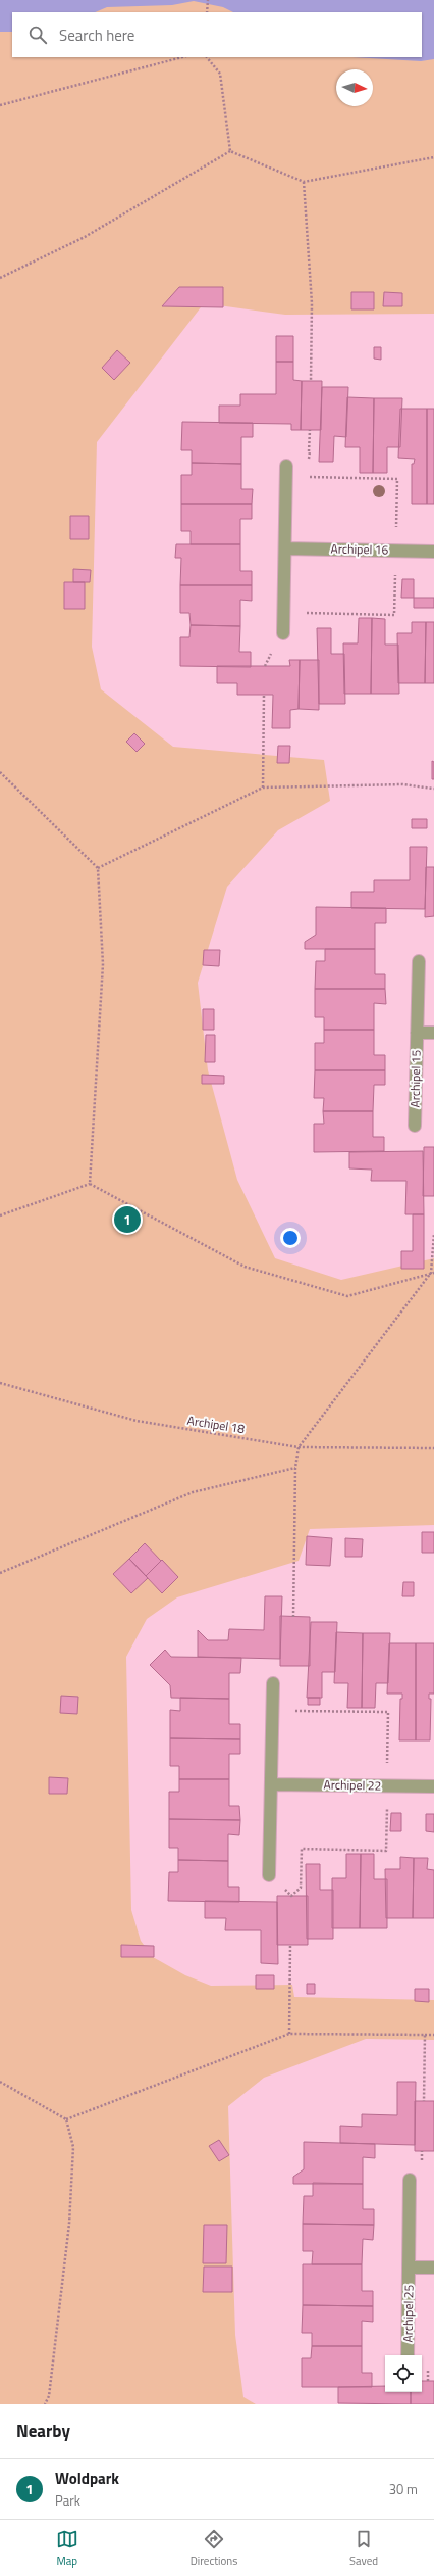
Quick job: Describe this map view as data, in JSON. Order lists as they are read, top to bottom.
{
  "streets": {
    "street": [
      "Archipel 16",
      "Archipel 15",
      "Archipel 22",
      "Archipel 25"
    ],
    "path": ["Archipel 18"]
  },
  "north": "right",
  "page": {
    "search": "Search here",
    "pins": "1",
    "heading": "Nearby",
    "list": [
      {
        "mark": "1",
        "name": "Woldpark",
        "note": "Park",
        "value": "30 m"
      }
    ],
    "nav": ["Map", "Directions", "Saved"]
  }
}
